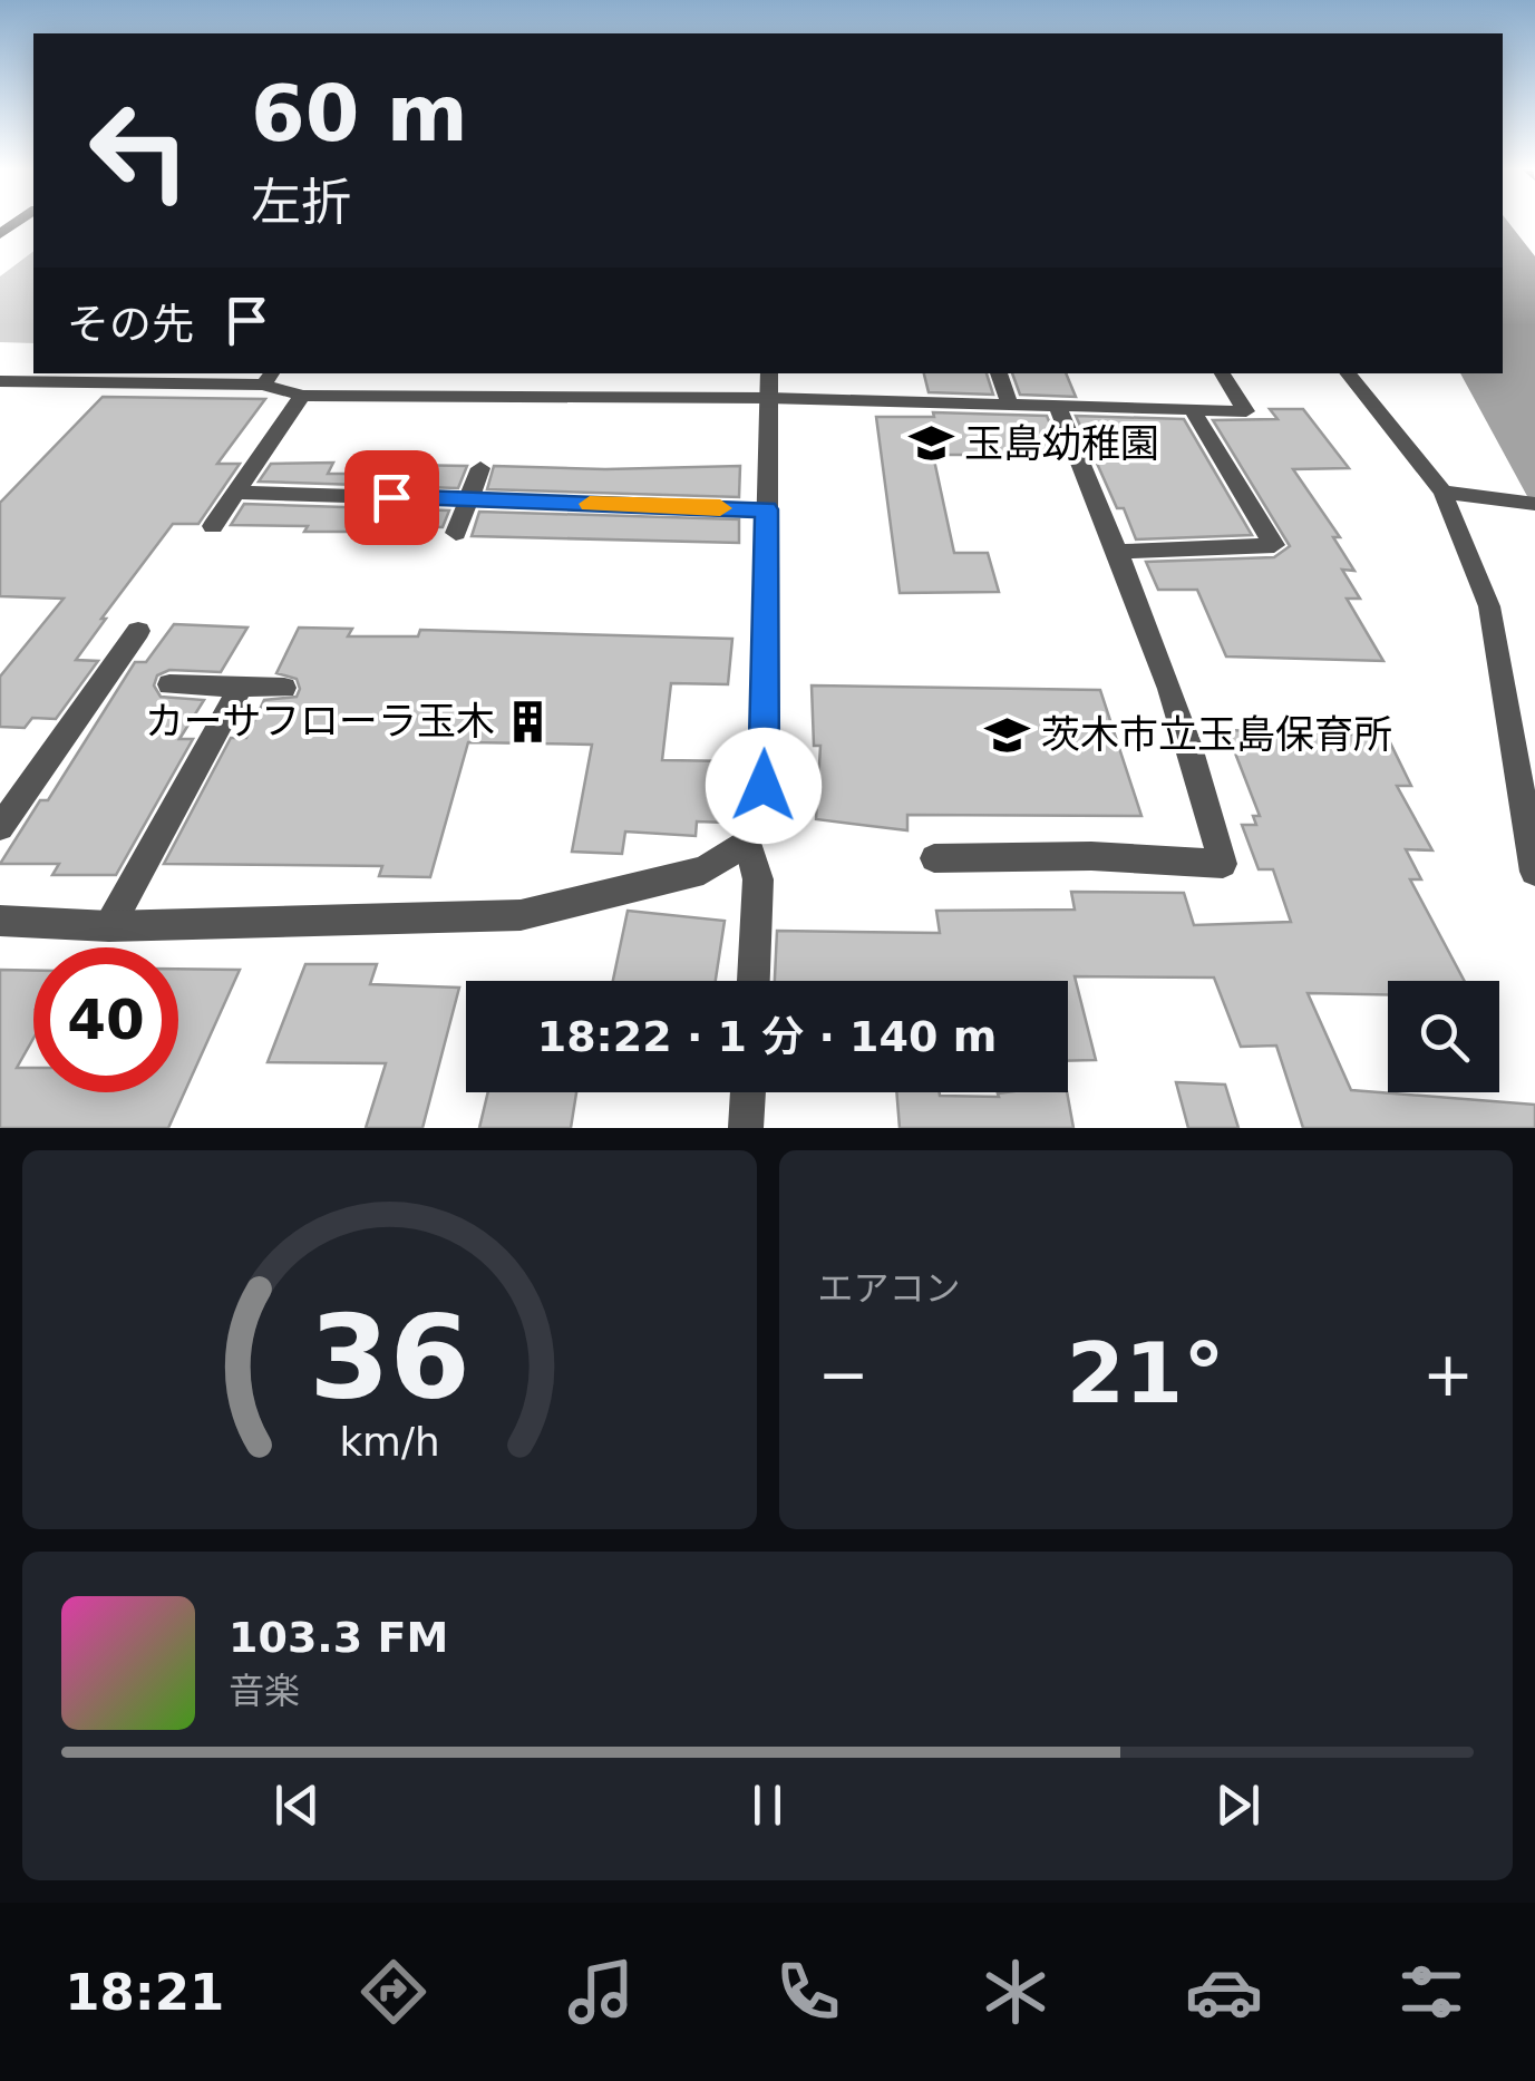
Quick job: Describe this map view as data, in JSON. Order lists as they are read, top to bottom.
{
  "places": {
    "school or university": ["玉島幼稚園", "茨木市立玉島保育所"],
    "building": ["カーサフローラ玉木"]
  },
  "page": {
    "turn": ["60 m", "左折"],
    "then": "その先",
    "limit": "40",
    "trip": "18:22 · 1 分 · 140 m",
    "tile": "エアコン",
    "heat": ["−", "21°", "+"],
    "song": ["103.3 FM", "音楽"],
    "tabs": "18:21",
    "gauge": ["36", "km/h"]
  }
}
